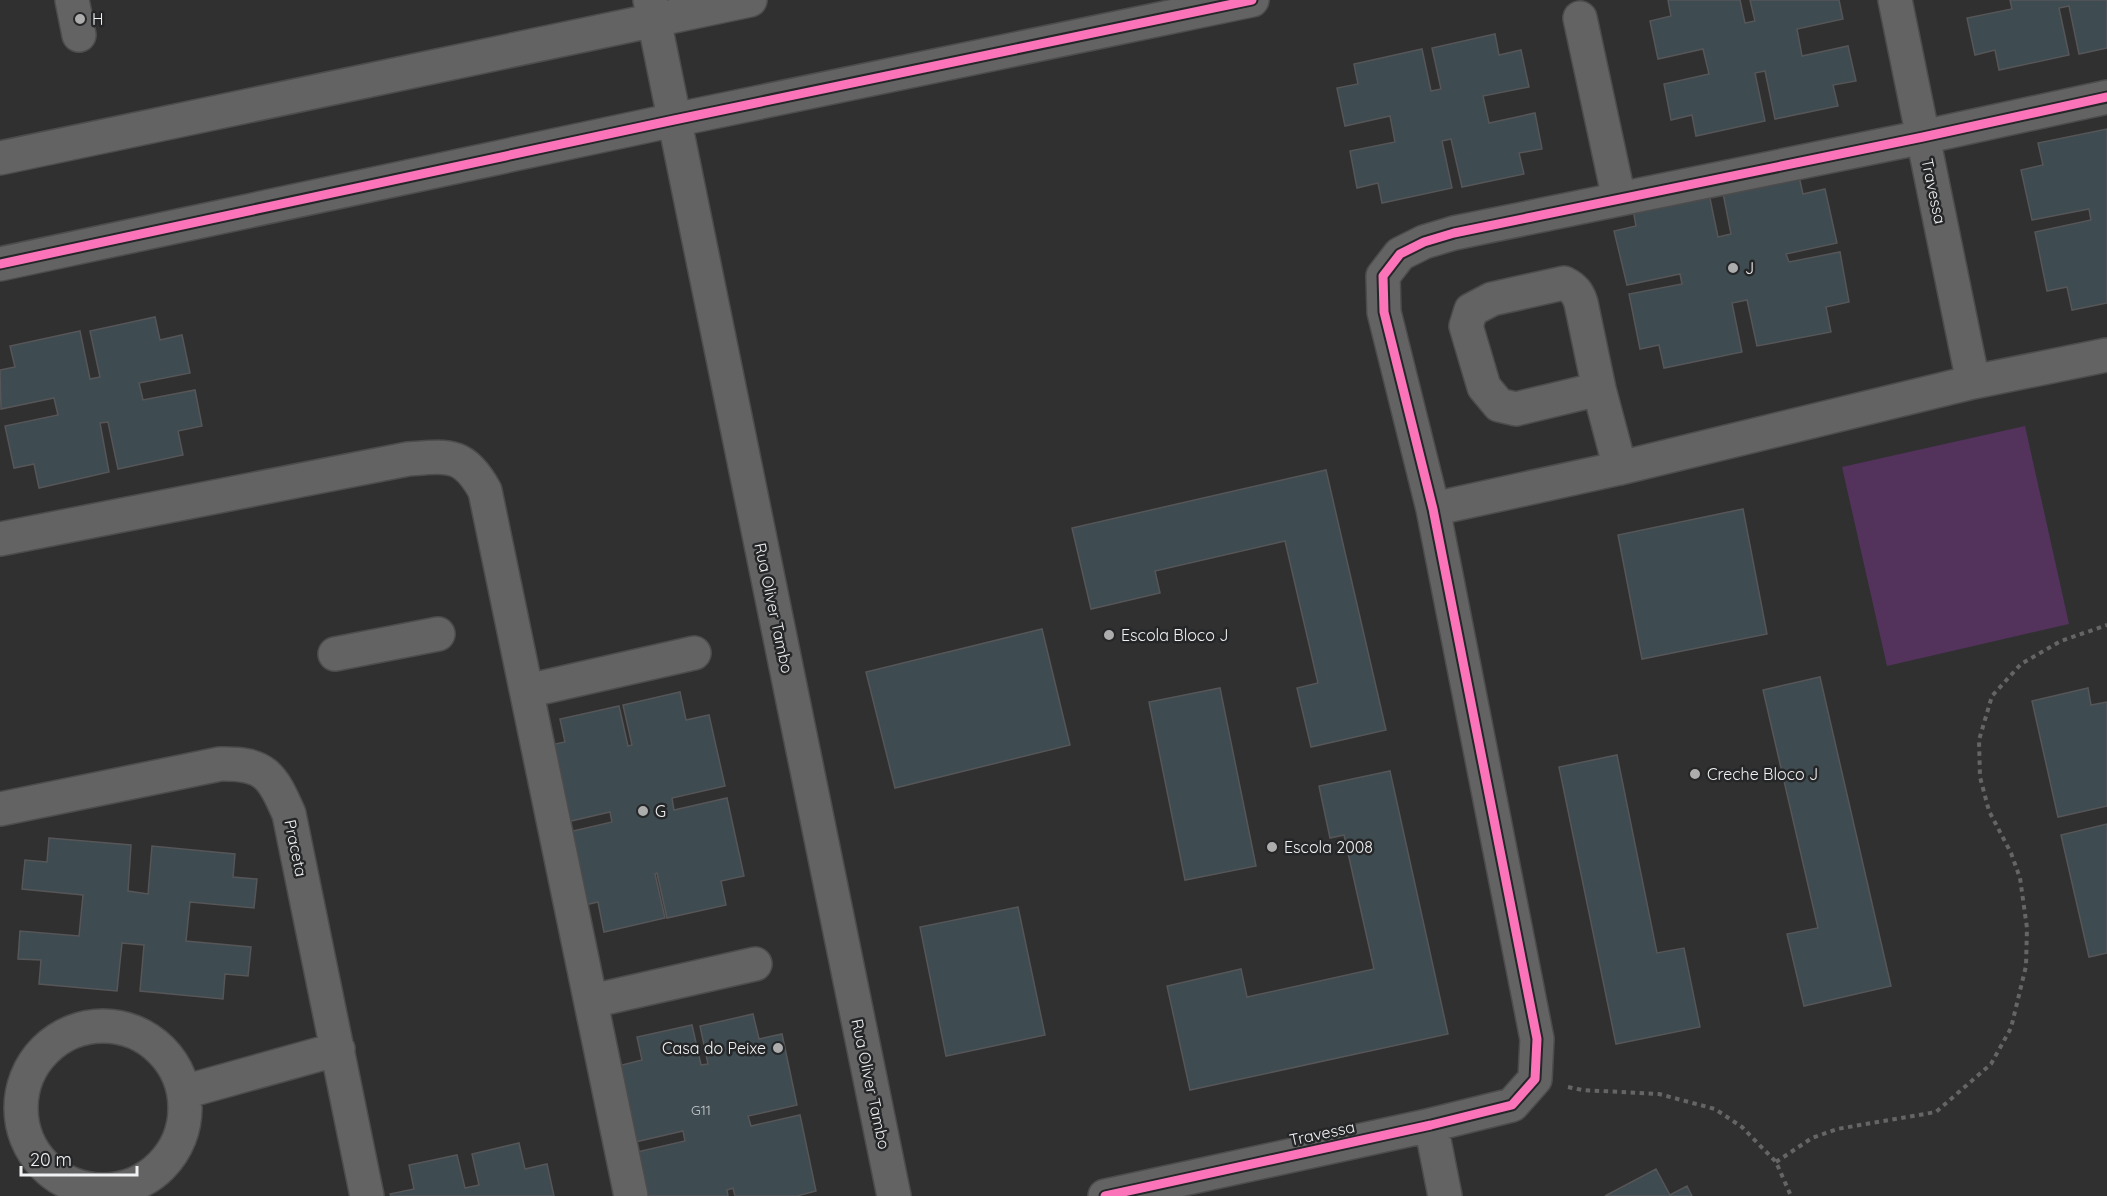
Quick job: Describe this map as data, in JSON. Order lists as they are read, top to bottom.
{
  "streets": {
    "street": ["Travessa", "Rua Oliver Tambo", "Praceta"]
  },
  "places": [
    "H",
    "J",
    "Escola Bloco J",
    "Creche Bloco J",
    "G",
    "Escola 2008",
    "Casa do Peixe"
  ],
  "house_numbers": ["G11"],
  "scale_bar": "20 m"
}
